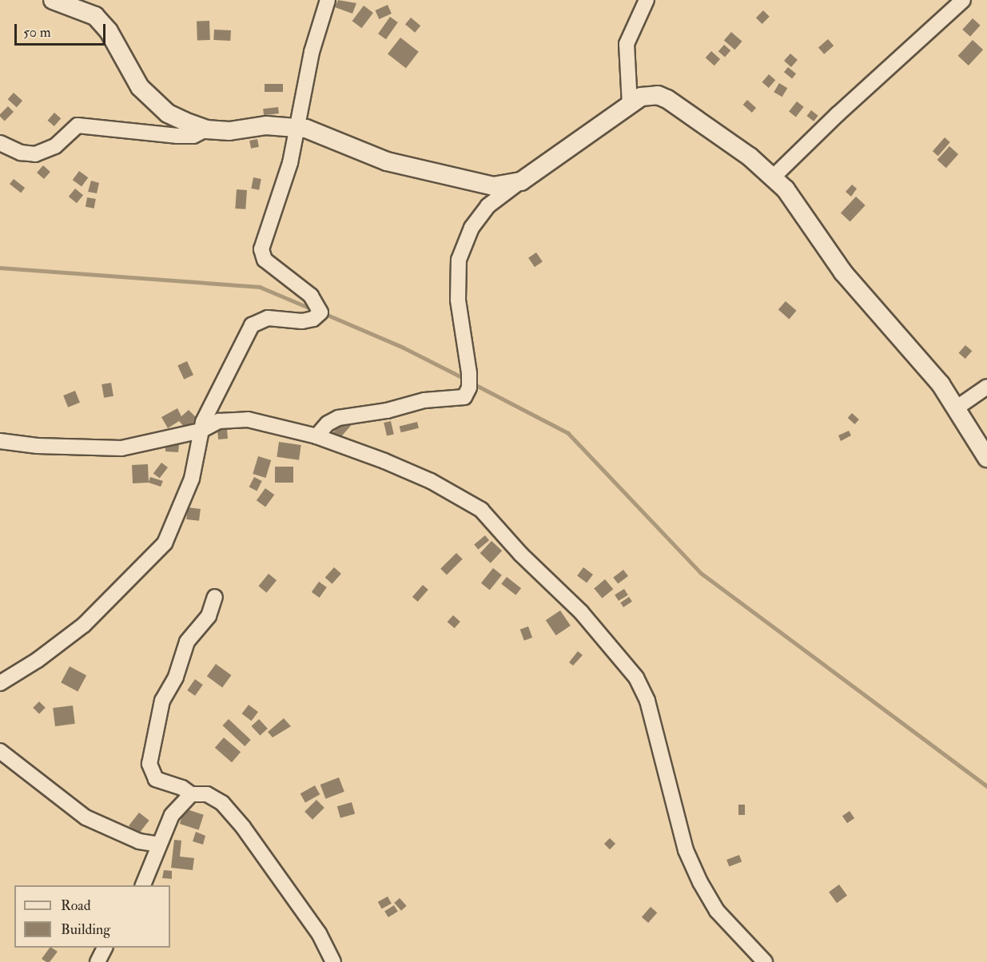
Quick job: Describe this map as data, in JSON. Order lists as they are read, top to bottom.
{
  "legend": ["Road", "Building"],
  "scale_bar": "50 m"
}
